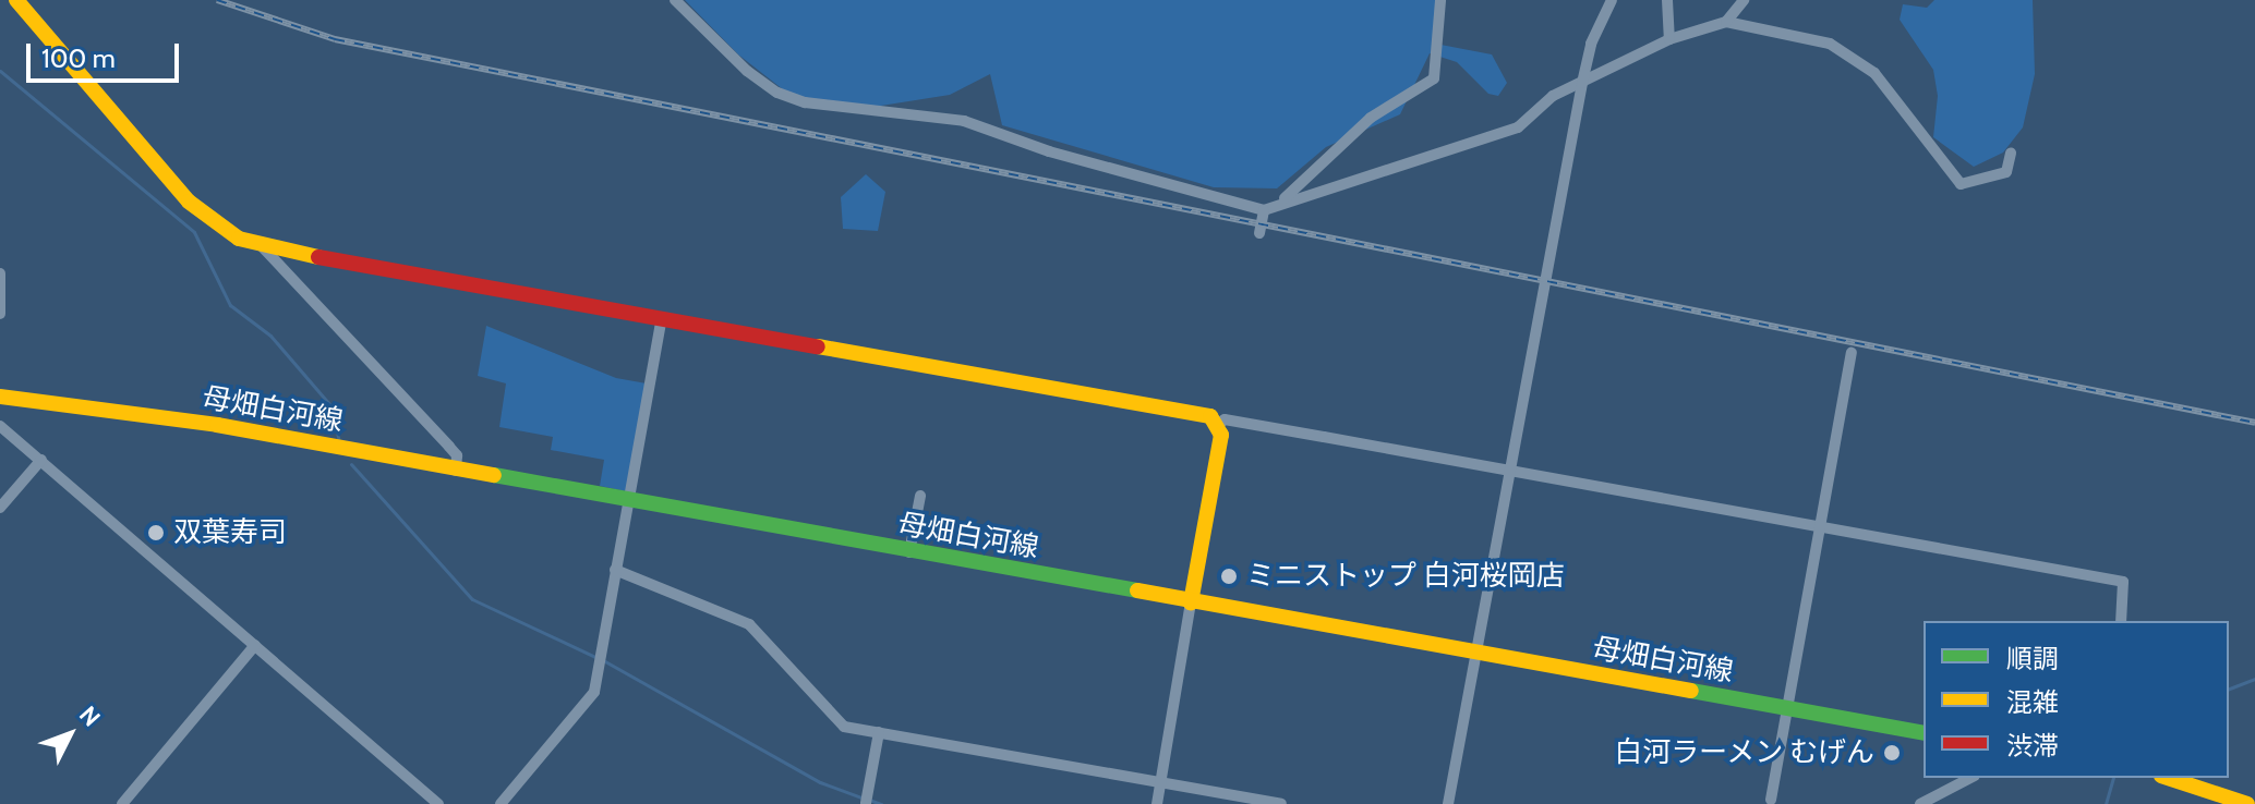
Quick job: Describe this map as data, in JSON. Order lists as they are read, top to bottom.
{
  "streets": {
    "main road": ["母畑白河線"]
  },
  "places": ["双葉寿司", "ミニストップ 白河桜岡店", "白河ラーメン むげん"],
  "legend": ["順調", "混雑", "渋滞"],
  "scale_bar": "100 m",
  "north": "top right"
}
